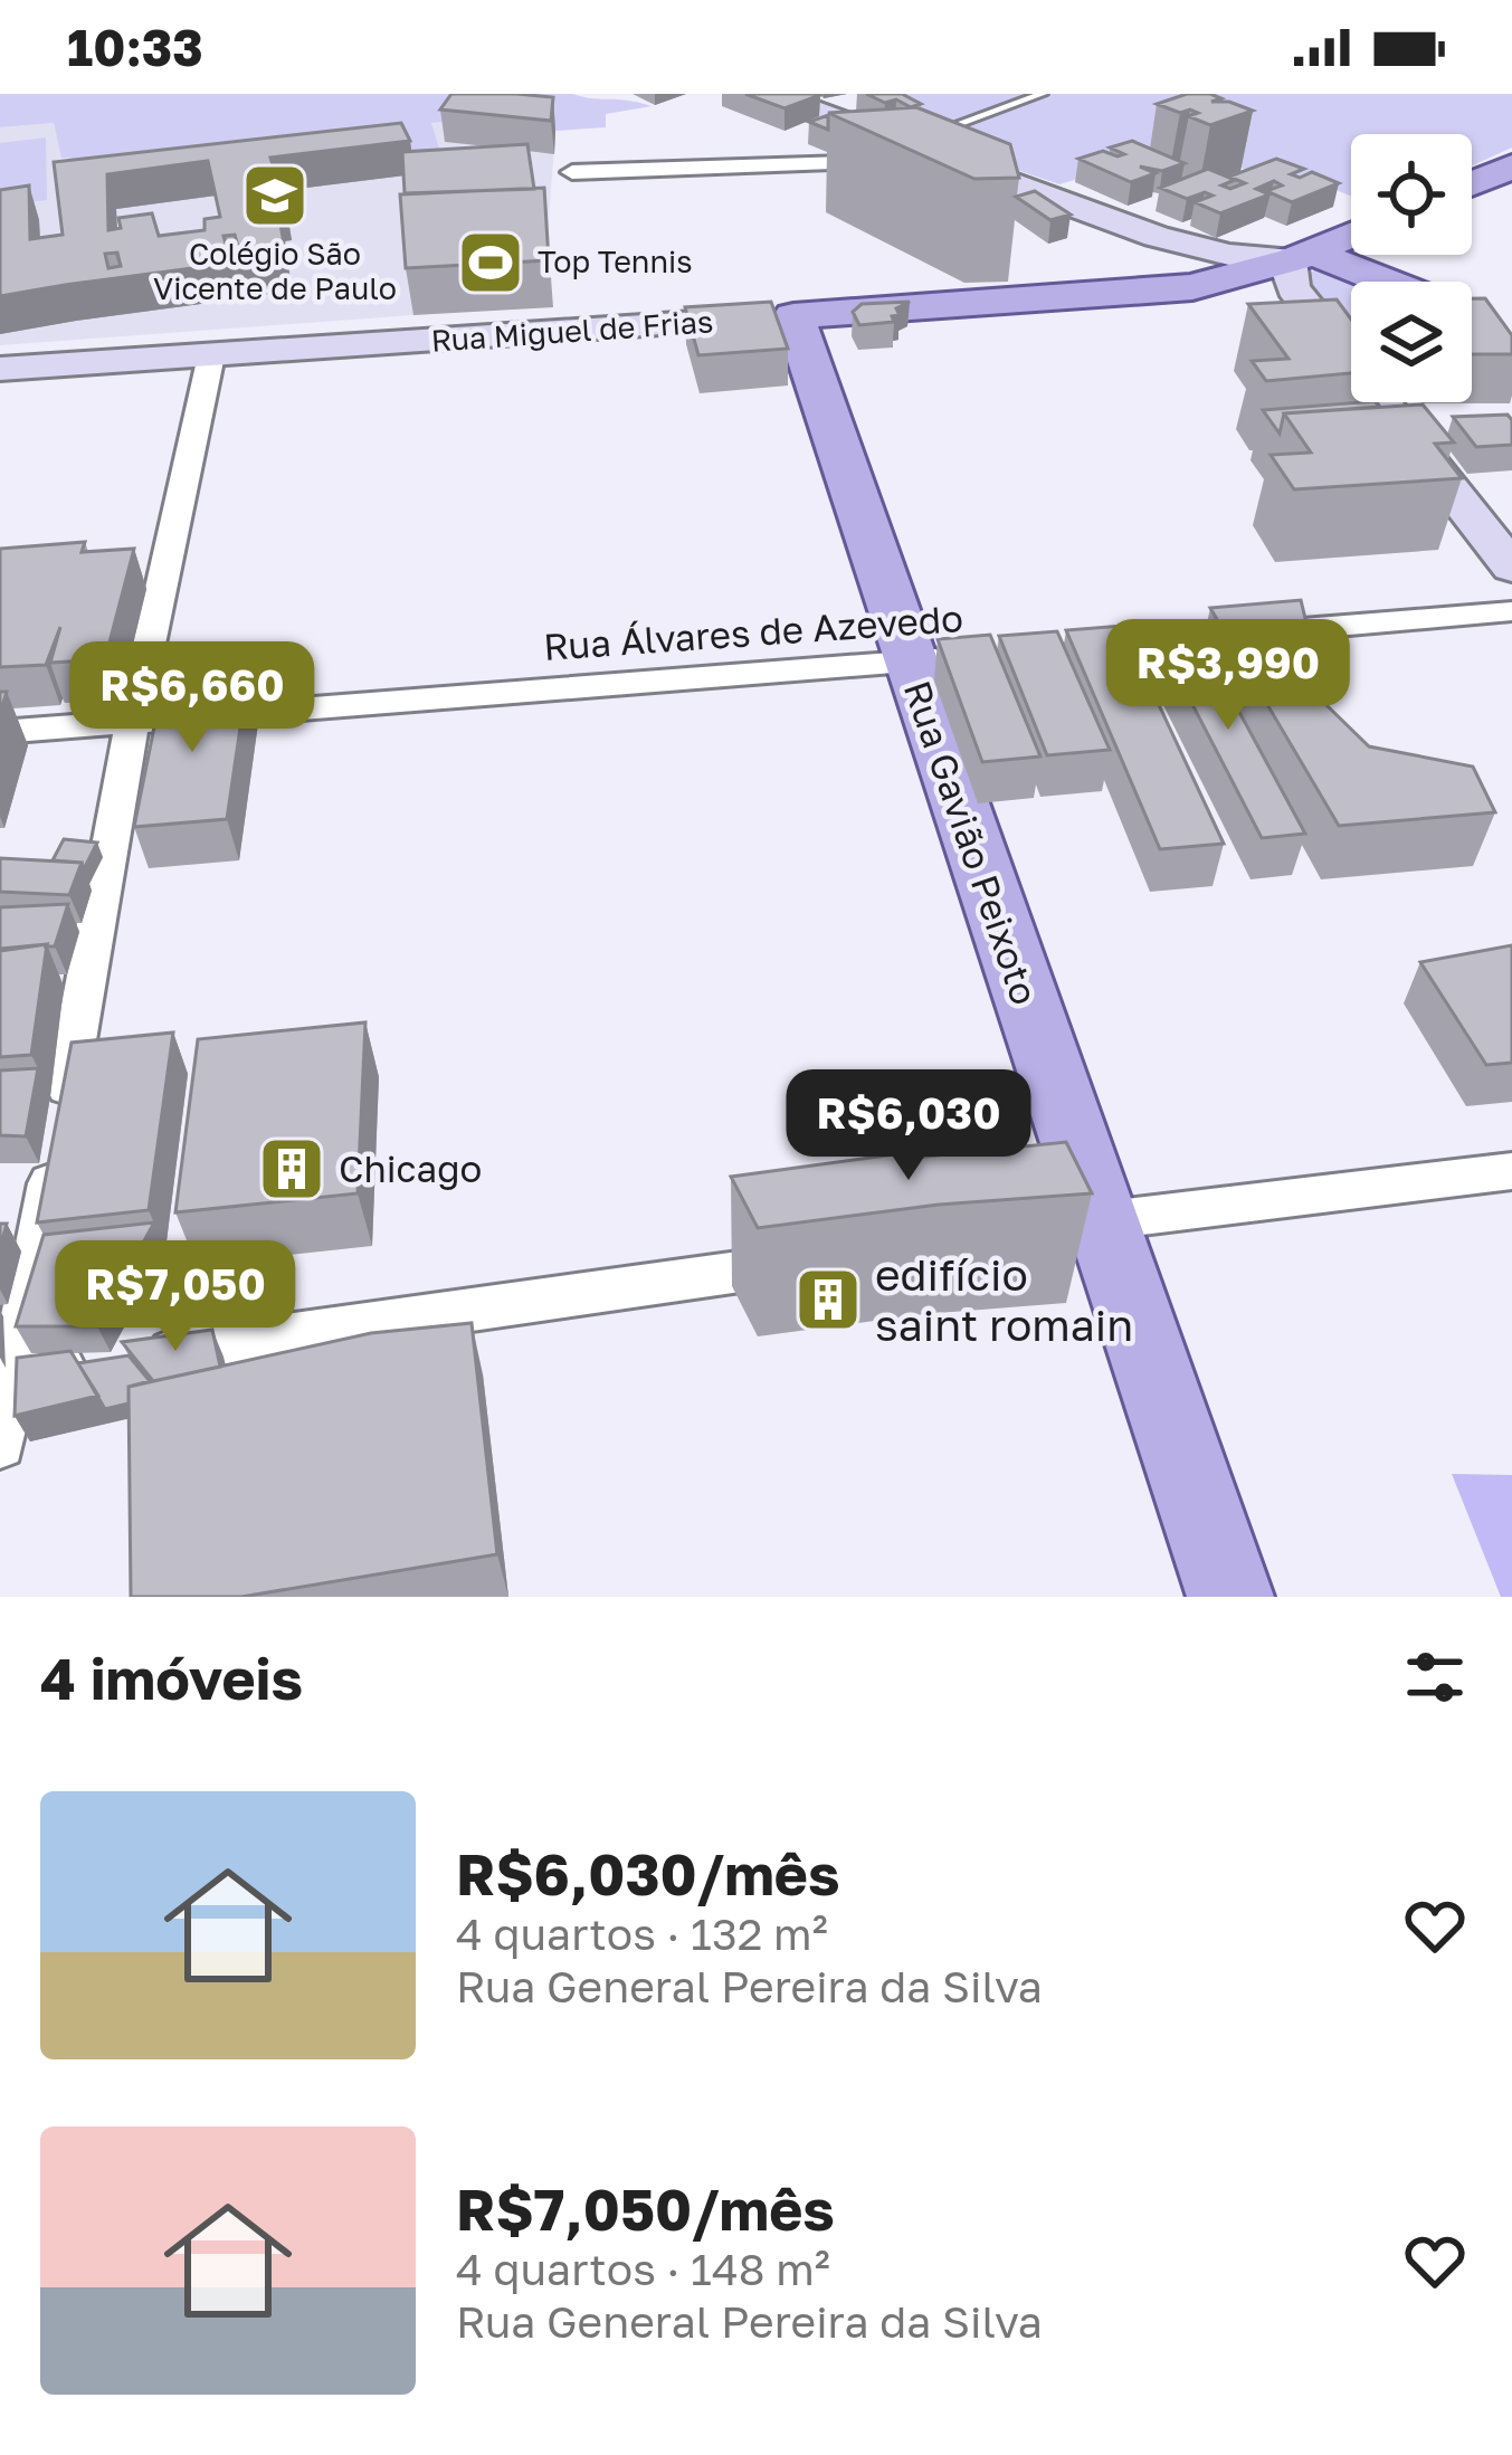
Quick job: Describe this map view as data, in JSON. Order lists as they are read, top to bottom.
{
  "streets": {
    "main road": ["Rua Miguel de Frias", "Rua Gavião Peixoto"],
    "street": ["Rua Álvares de Azevedo"]
  },
  "crossings": [
    ["Rua Miguel de Frias", "Rua Gavião Peixoto"],
    ["Rua Álvares de Azevedo", "Rua Gavião Peixoto"]
  ],
  "places": {
    "school or university": ["Colégio São Vicente de Paulo"],
    "sports": ["Top Tennis"],
    "building": ["Chicago", "edifício saint romain"]
  },
  "page": {
    "status": "10:33",
    "price": [
      "R$3,990",
      "R$6,660",
      "R$6,030",
      "R$7,050"
    ],
    "heading": "4 imóveis",
    "list": [
      {
        "name": "R$6,030/mês",
        "note": "4 quartos · 132 m² · Rua General Pereira da Silva"
      },
      {
        "name": "R$7,050/mês",
        "note": "4 quartos · 148 m² · Rua General Pereira da Silva"
      }
    ]
  }
}
